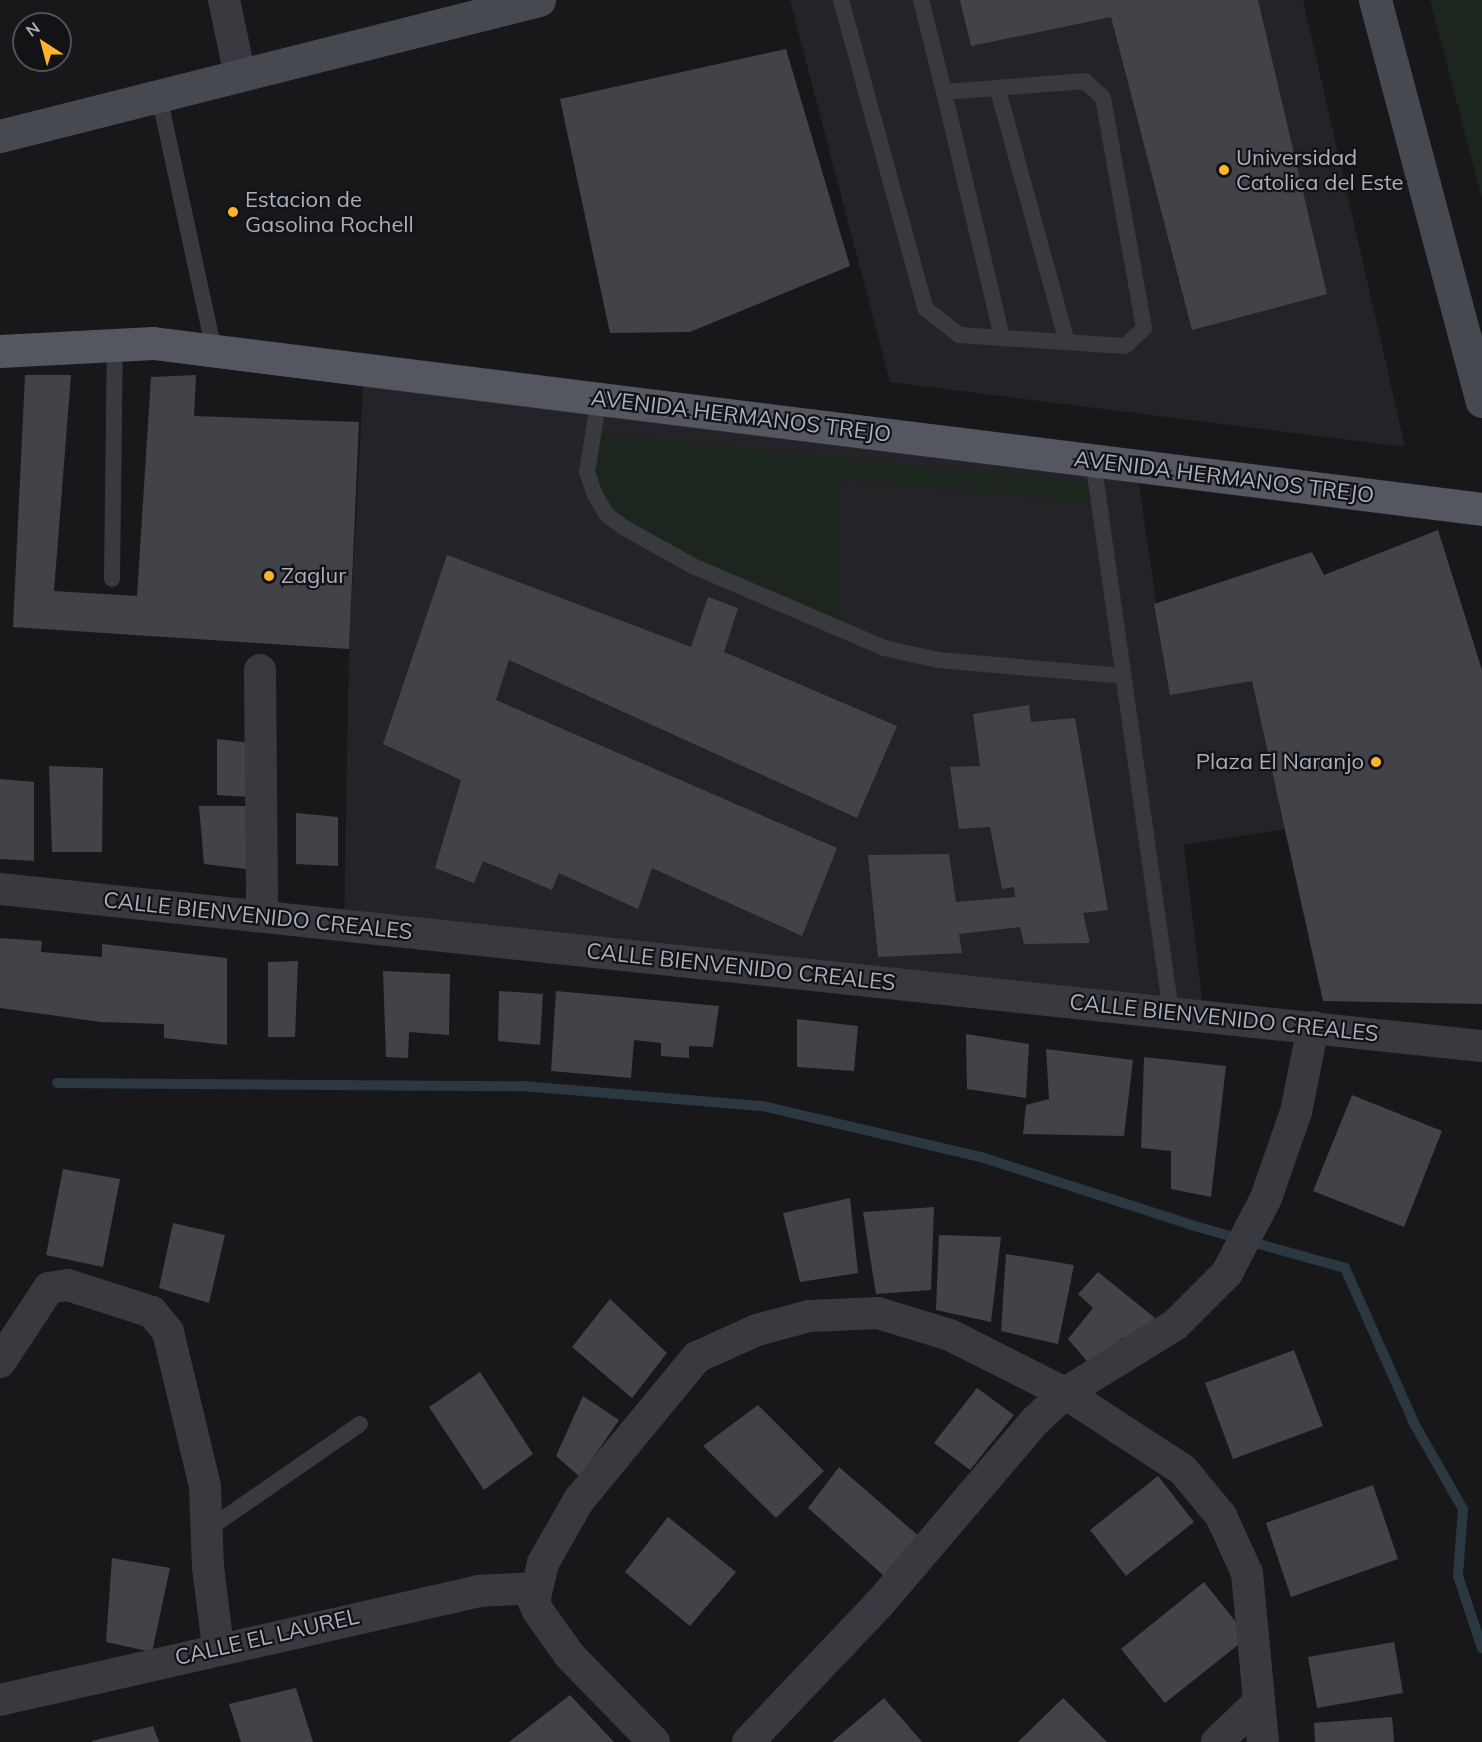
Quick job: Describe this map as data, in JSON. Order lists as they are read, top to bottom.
{
  "streets": {
    "main road": ["AVENIDA HERMANOS TREJO"],
    "street": ["CALLE BIENVENIDO CREALES", "CALLE EL LAUREL"]
  },
  "places": [
    "Universidad Catolica del Este",
    "Estacion de Gasolina Rochell",
    "Zaglur",
    "Plaza El Naranjo"
  ],
  "north": "top left"
}
